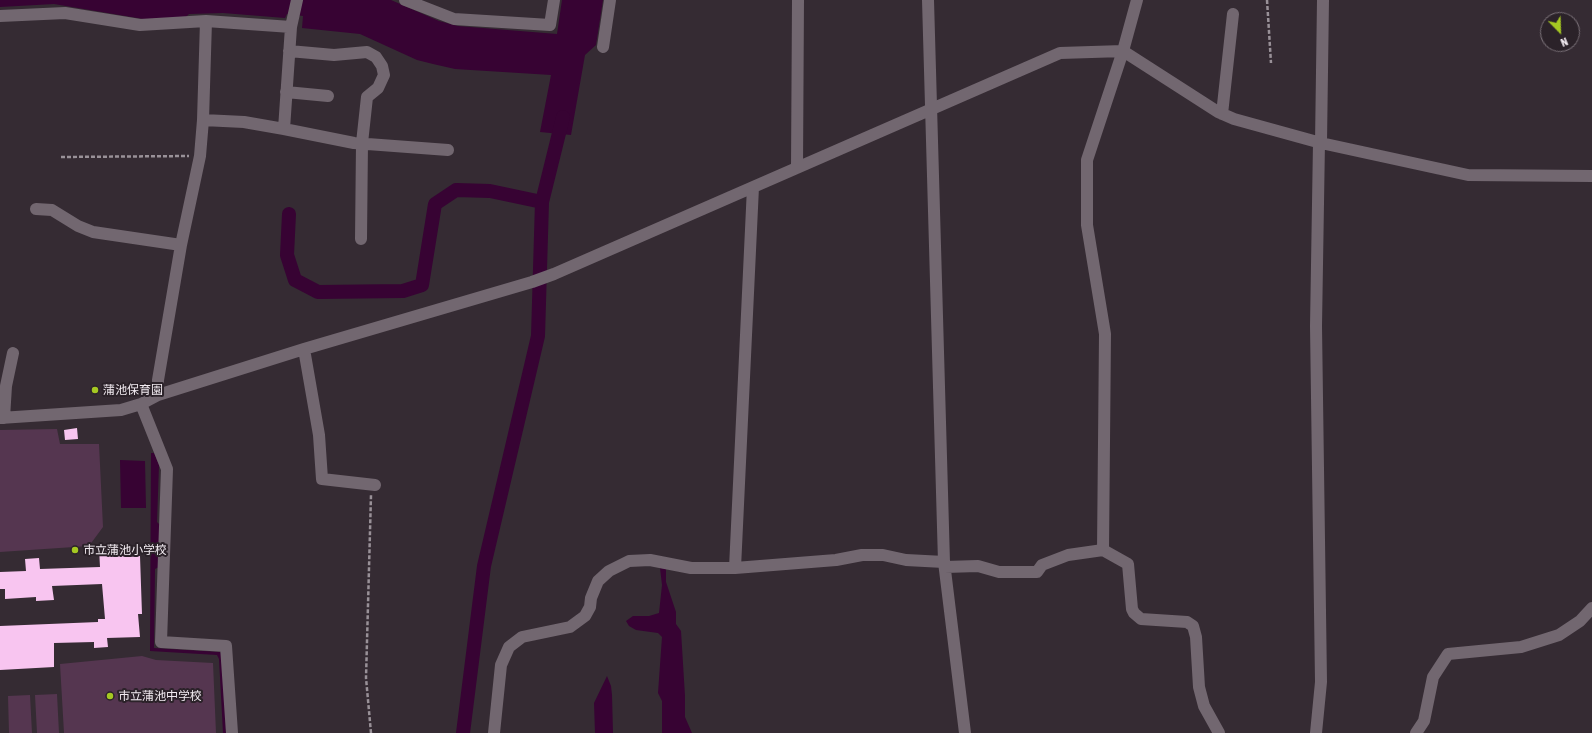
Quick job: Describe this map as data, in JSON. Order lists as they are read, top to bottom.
{
  "places": ["蒲池保育園", "市立蒲池小学校", "市立蒲池中学校"],
  "north": "bottom right"
}
